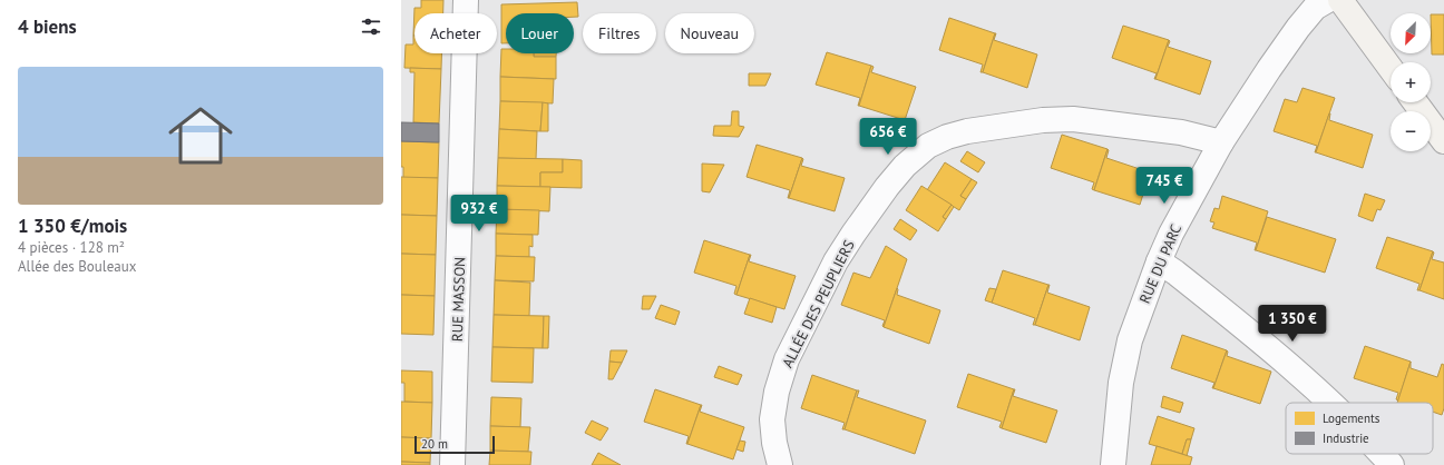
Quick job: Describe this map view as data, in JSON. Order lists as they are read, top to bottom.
{
  "streets": {
    "street": ["RUE DU PARC", "RUE MASSON", "ALLÉE DES PEUPLIERS"]
  },
  "crossings": [
    ["RUE DU PARC", "ALLÉE DES PEUPLIERS"]
  ],
  "legend": ["Logements", "Industrie"],
  "scale_bar": "20 m",
  "north": "bottom left",
  "page": {
    "heading": "4 biens",
    "map_buttons": ["+", "−"],
    "chip": [
      "Acheter",
      "Louer",
      "Filtres",
      "Nouveau"
    ],
    "list": [
      {
        "name": "1 350 €/mois",
        "note": "4 pièces · 128 m² · Allée des Bouleaux"
      }
    ],
    "price": [
      "656 €",
      "745 €",
      "932 €",
      "1 350 €"
    ],
    "scale": "20 m"
  }
}
